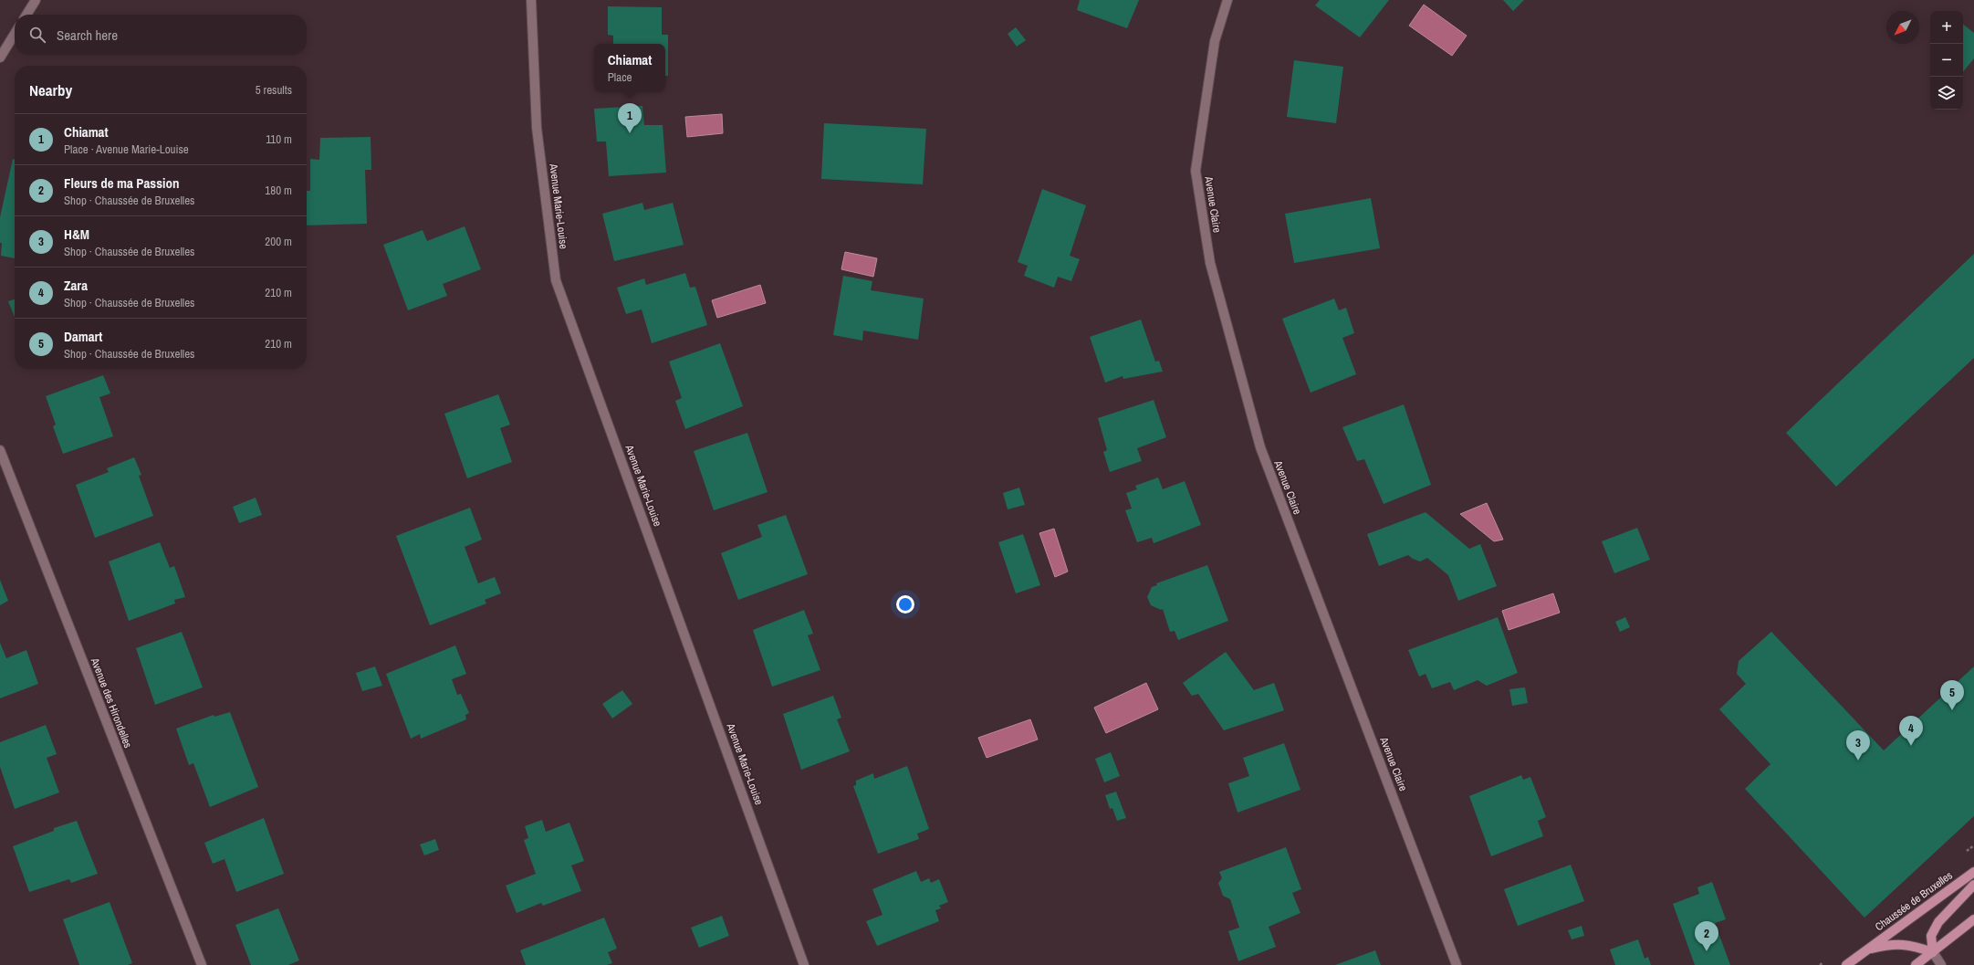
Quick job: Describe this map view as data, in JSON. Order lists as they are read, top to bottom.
{
  "streets": {
    "main road": ["Chaussée de Bruxelles"],
    "street": ["Avenue Claire", "Avenue Marie-Louise", "Avenue des Hirondelles"]
  },
  "north": "bottom left",
  "page": {
    "map_buttons": ["+", "−"],
    "search": "Search here",
    "popup": ["Chiamat", "Place"],
    "heading": ["Nearby", "5 results"],
    "pins": [
      "1",
      "5",
      "4",
      "3",
      "2"
    ],
    "list": [
      {
        "mark": "1",
        "name": "Chiamat",
        "note": "Place · Avenue Marie-Louise",
        "value": "110 m"
      },
      {
        "mark": "2",
        "name": "Fleurs de ma Passion",
        "note": "Shop · Chaussée de Bruxelles",
        "value": "180 m"
      },
      {
        "mark": "3",
        "name": "H&M",
        "note": "Shop · Chaussée de Bruxelles",
        "value": "200 m"
      },
      {
        "mark": "4",
        "name": "Zara",
        "note": "Shop · Chaussée de Bruxelles",
        "value": "210 m"
      },
      {
        "mark": "5",
        "name": "Damart",
        "note": "Shop · Chaussée de Bruxelles",
        "value": "210 m"
      }
    ]
  }
}
